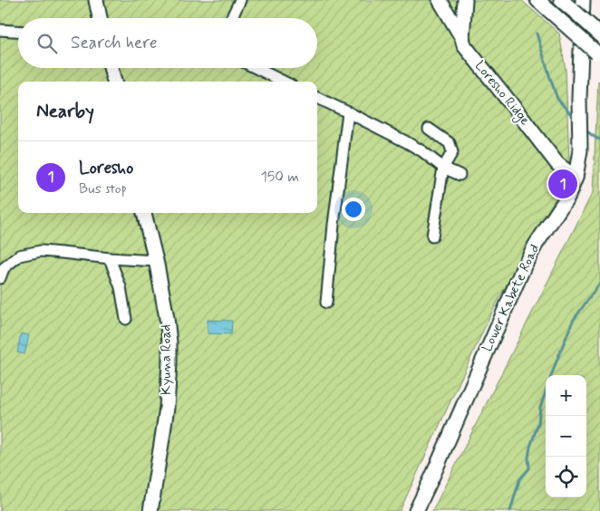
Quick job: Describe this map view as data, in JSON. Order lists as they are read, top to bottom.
{
  "streets": {
    "main road": ["Loresho Ridge", "Lower Kabete Road", "Kyuna Road"]
  },
  "crossings": [
    ["Loresho Ridge", "Lower Kabete Road"]
  ],
  "page": {
    "search": "Search here",
    "heading": "Nearby",
    "list": [
      {
        "mark": "1",
        "name": "Loresho",
        "note": "Bus stop",
        "value": "150 m"
      }
    ],
    "pins": "1",
    "map_buttons": ["+", "−"]
  }
}
